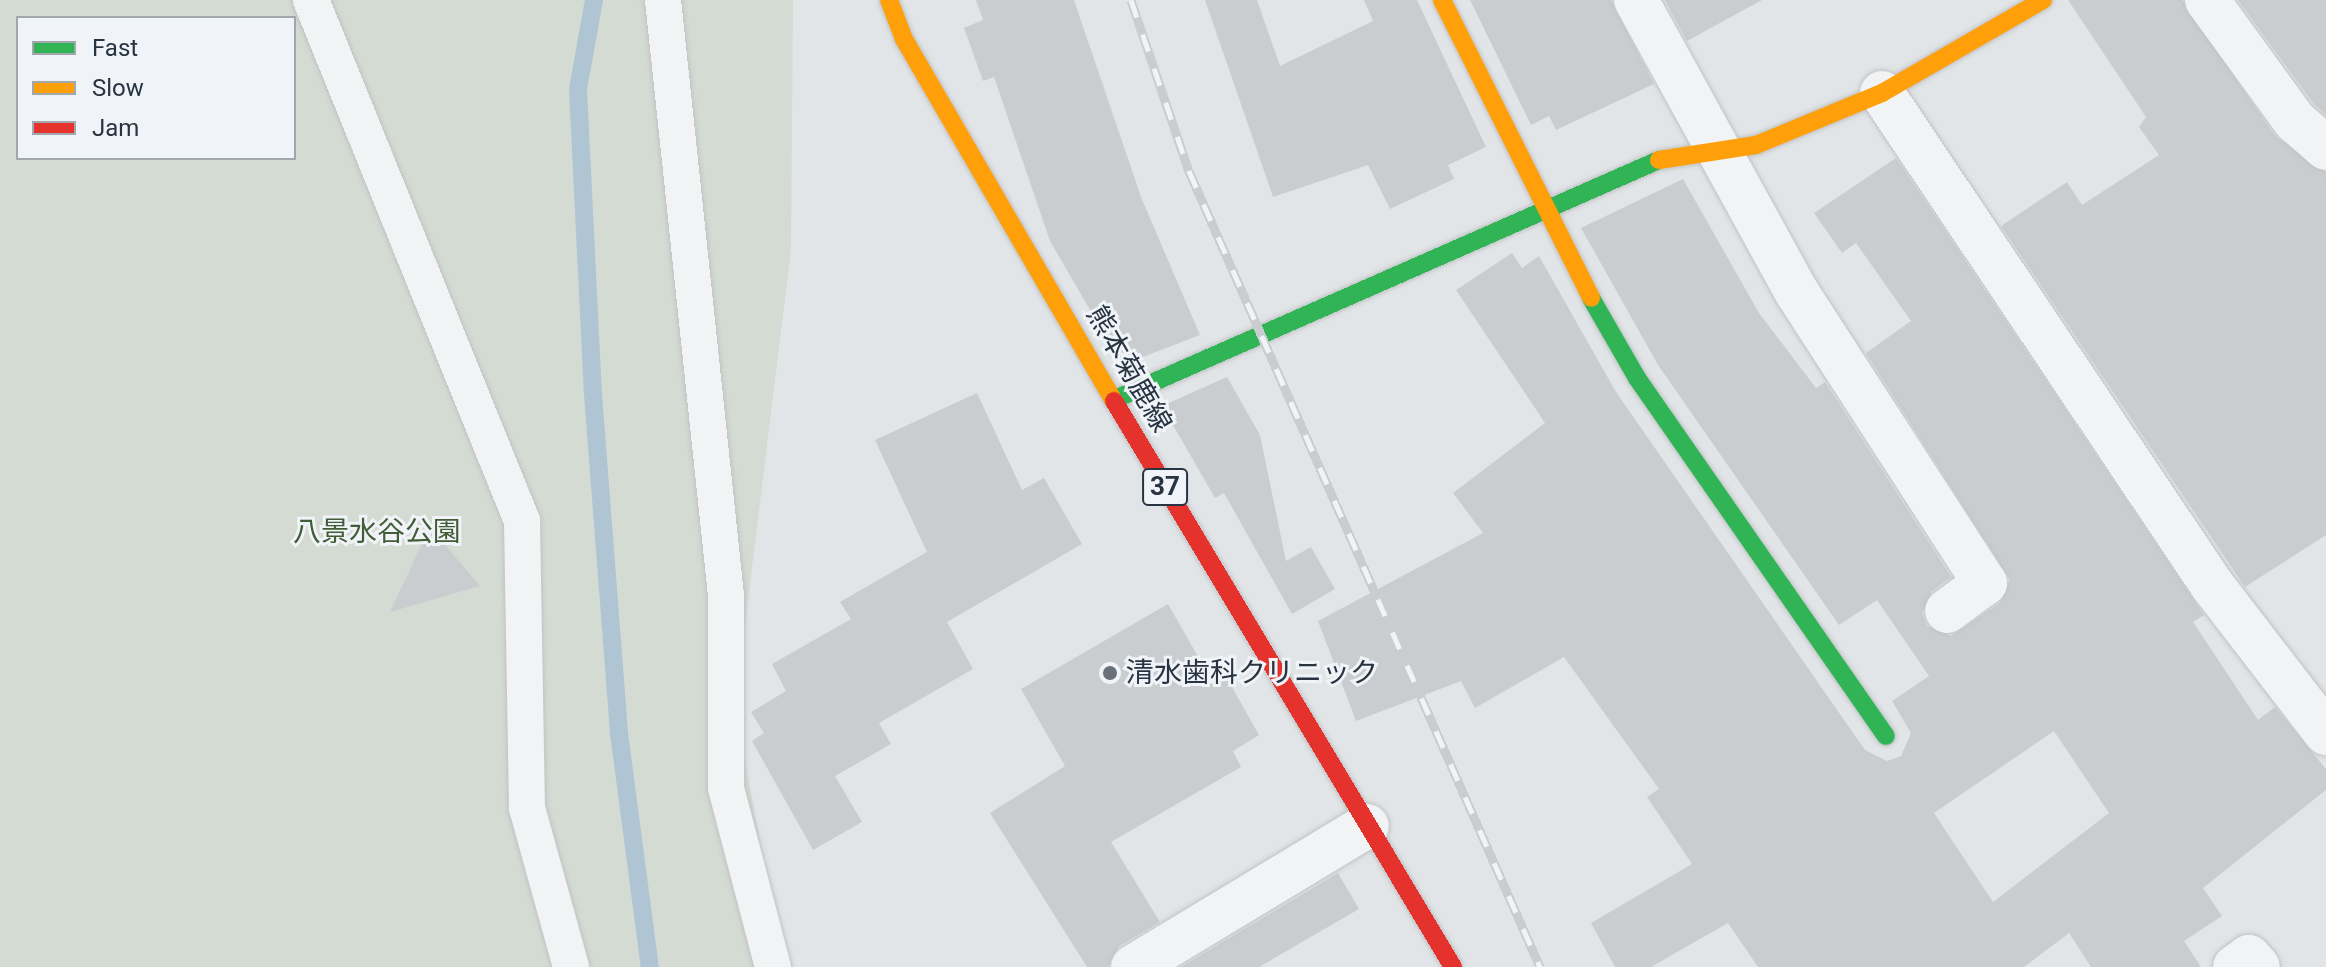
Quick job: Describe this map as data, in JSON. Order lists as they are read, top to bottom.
{
  "streets": {
    "street": ["熊本菊鹿線", "37"]
  },
  "parks": ["八景水谷公園"],
  "places": ["清水歯科クリニック"],
  "legend": ["Fast", "Slow", "Jam"]
}
